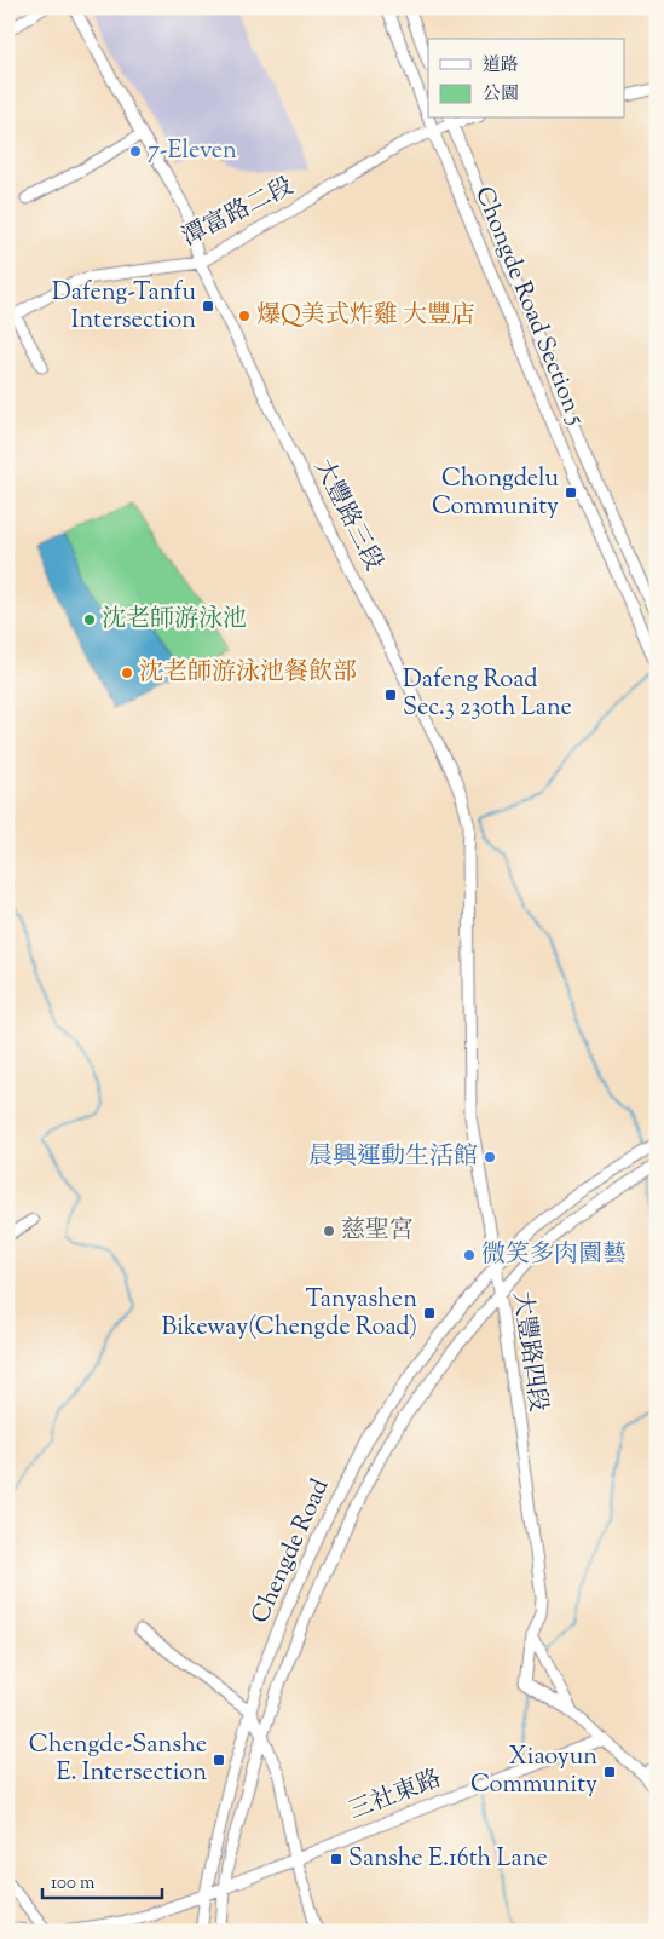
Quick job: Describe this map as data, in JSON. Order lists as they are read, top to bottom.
{
  "streets": {
    "street": [
      "潭富路二段",
      "Chongde Road Section 5",
      "大豐路三段",
      "大豐路四段",
      "Chengde Road",
      "三社東路"
    ]
  },
  "crossings": [
    ["潭富路二段", "Chongde Road Section 5"],
    ["潭富路二段", "大豐路三段"],
    ["大豐路三段", "大豐路四段"],
    ["大豐路四段", "Chengde Road"],
    ["大豐路四段", "三社東路"],
    ["Chengde Road", "三社東路"]
  ],
  "places": {
    "other": [
      "7-Eleven",
      "爆Q美式炸雞 大豐店",
      "沈老師游泳池",
      "沈老師游泳池餐飲部",
      "晨興運動生活館",
      "慈聖宮",
      "微笑多肉園藝"
    ],
    "transit": [
      "Dafeng-Tanfu Intersection",
      "Chongdelu Community",
      "Dafeng Road Sec.3 230th Lane",
      "Tanyashen Bikeway(Chengde Road)",
      "Chengde-Sanshe E. Intersection",
      "Xiaoyun Community",
      "Sanshe E.16th Lane"
    ]
  },
  "legend": ["道路", "公園"],
  "scale_bar": "100 m"
}
